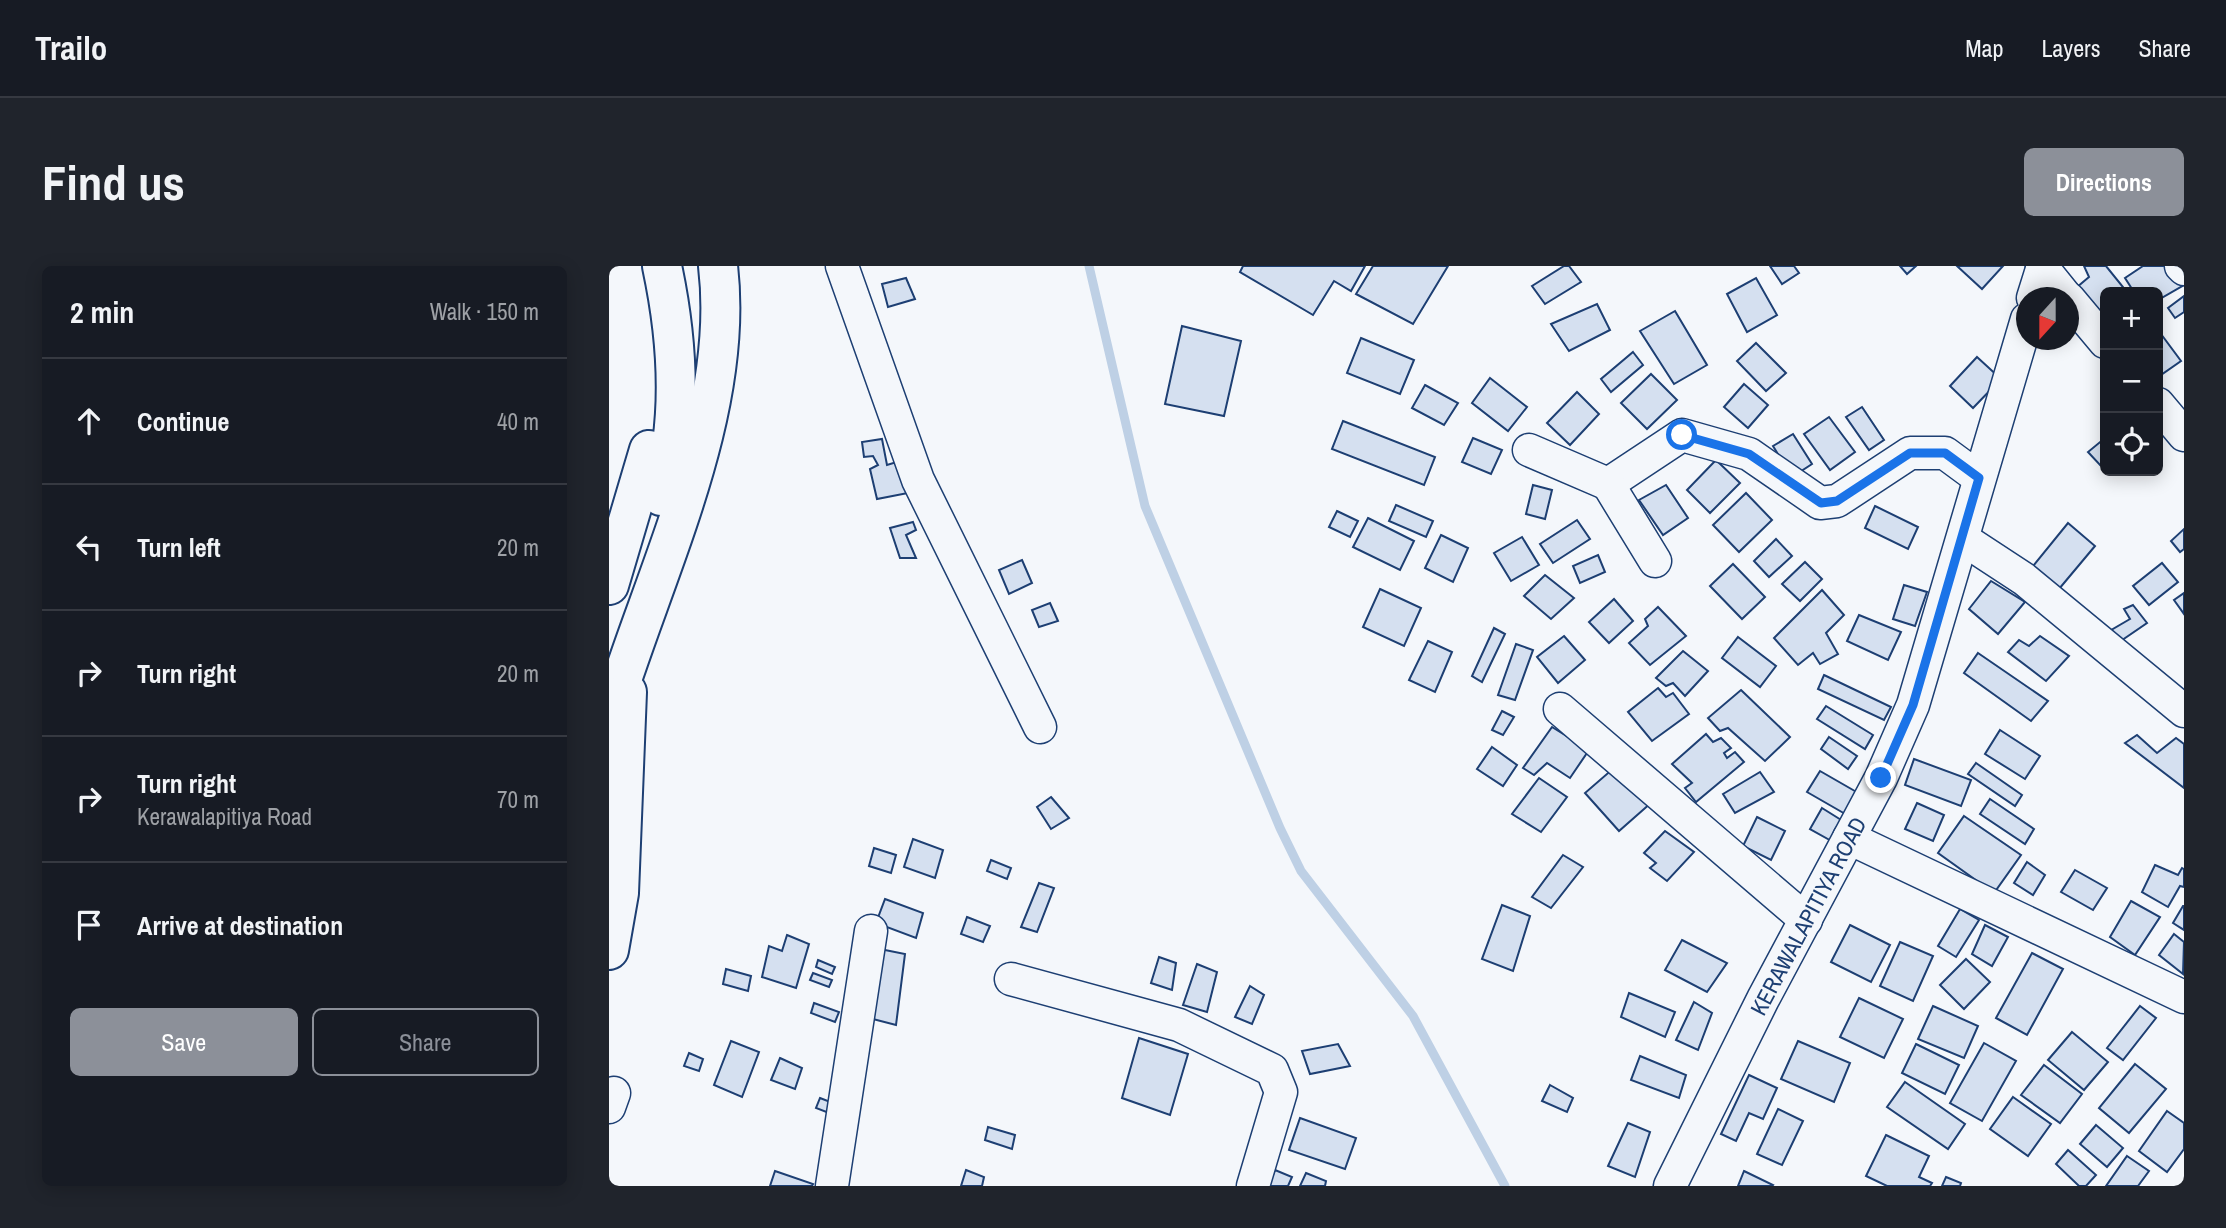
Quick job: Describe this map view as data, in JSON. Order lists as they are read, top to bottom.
{
  "streets": {
    "street": ["KERAWALAPITIYA ROAD"]
  },
  "north": "bottom",
  "page": {
    "header": "Trailo",
    "nav": ["Map", "Layers", "Share"],
    "buttons": [
      "Directions",
      ["Save", "Share"]
    ],
    "title": "Find us",
    "heading": ["2 min", "Walk · 150 m"],
    "map_buttons": ["+", "−"],
    "list": [
      ["Continue", "40 m"],
      ["Turn left", "20 m"],
      ["Turn right", "20 m"],
      ["Turn right", "Kerawalapitiya Road", "70 m"],
      "Arrive at destination"
    ]
  }
}
